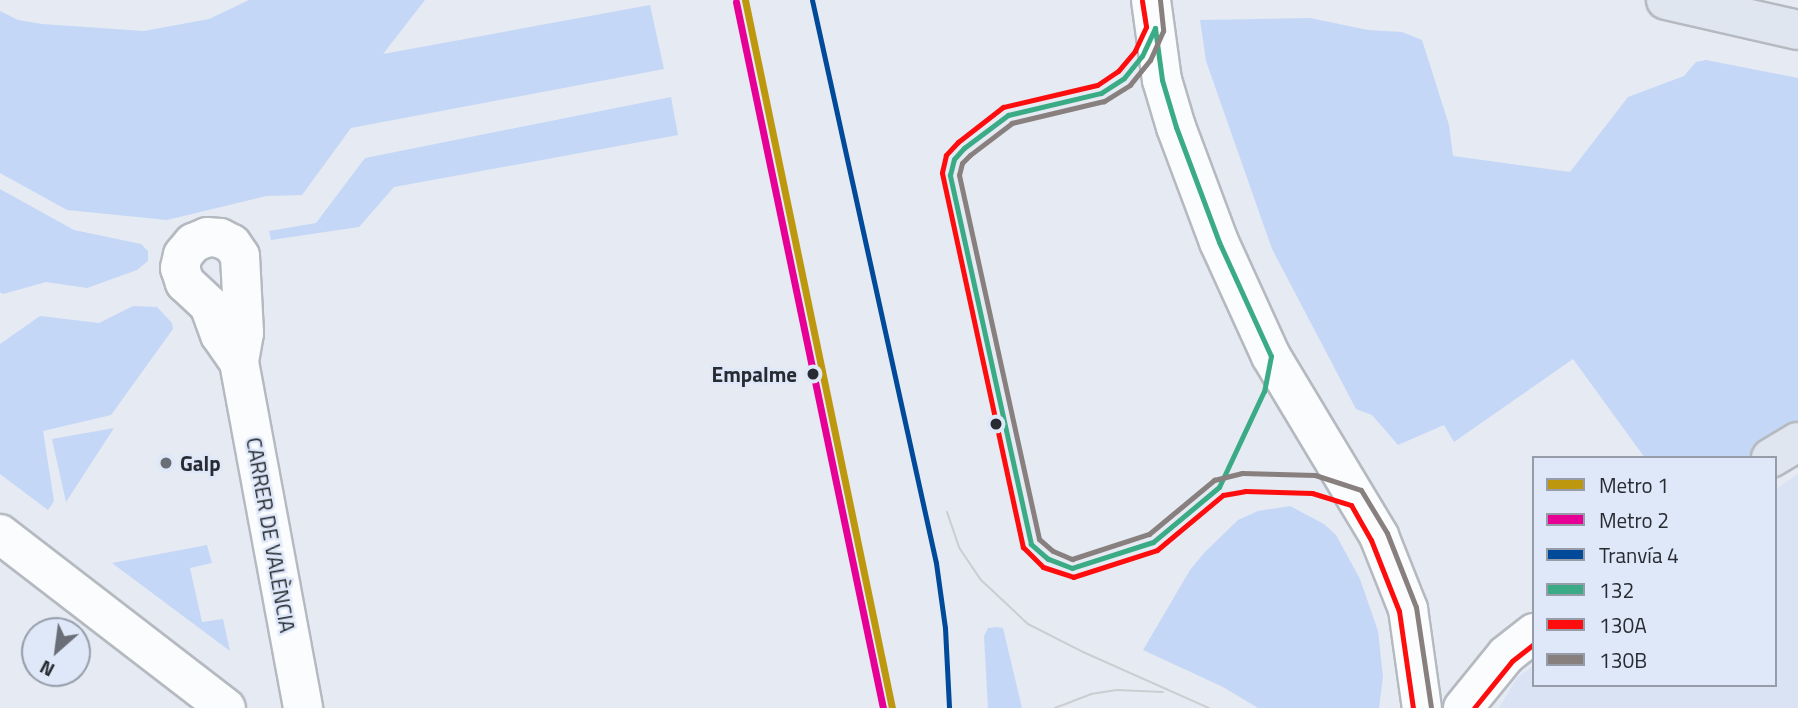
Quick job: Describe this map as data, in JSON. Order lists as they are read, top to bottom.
{
  "streets": {
    "street": ["CARRER DE VALÈNCIA"]
  },
  "places": ["Empalme", "Galp"],
  "lines": [
    "metro line 1",
    "tram line 4",
    "transit line 130B",
    "transit line 130A",
    "metro line 2",
    "transit line 132"
  ],
  "legend": [
    "Metro 1",
    "Metro 2",
    "Tranvía 4",
    "132",
    "130A",
    "130B"
  ],
  "north": "bottom left"
}
